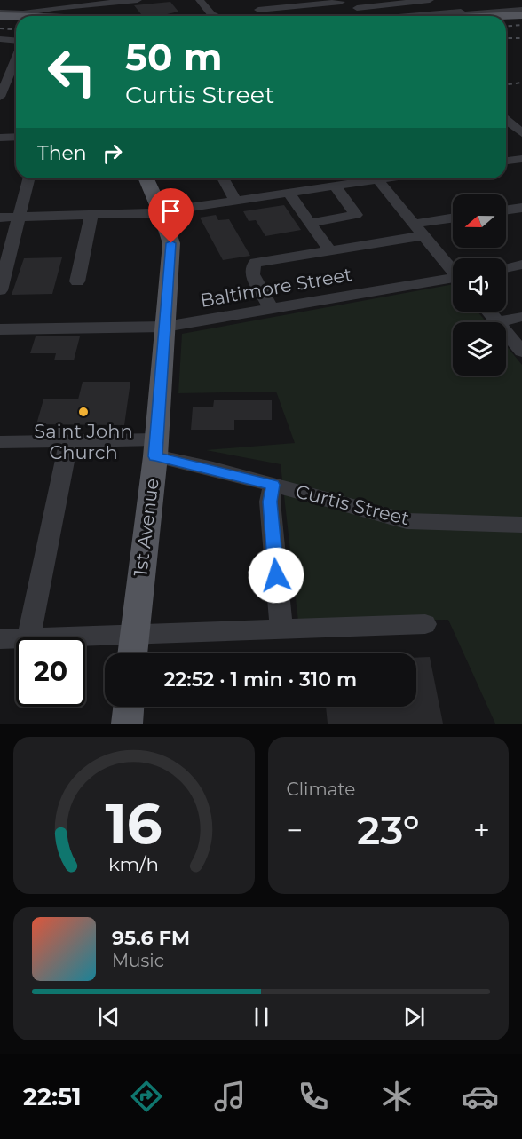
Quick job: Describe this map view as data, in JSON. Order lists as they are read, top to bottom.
{
  "streets": {
    "main road": ["1st Avenue"],
    "street": ["Baltimore Street", "Curtis Street"]
  },
  "crossings": [
    ["Baltimore Street", "1st Avenue"],
    ["Curtis Street", "1st Avenue"]
  ],
  "places": ["Saint John Church"],
  "north": "left",
  "page": {
    "turn": ["50 m", "Curtis Street"],
    "then": "Then",
    "limit": "20",
    "trip": "22:52 · 1 min · 310 m",
    "tile": "Climate",
    "heat": ["−", "23°", "+"],
    "song": ["95.6 FM", "Music"],
    "tabs": "22:51",
    "gauge": ["16", "km/h"]
  }
}
